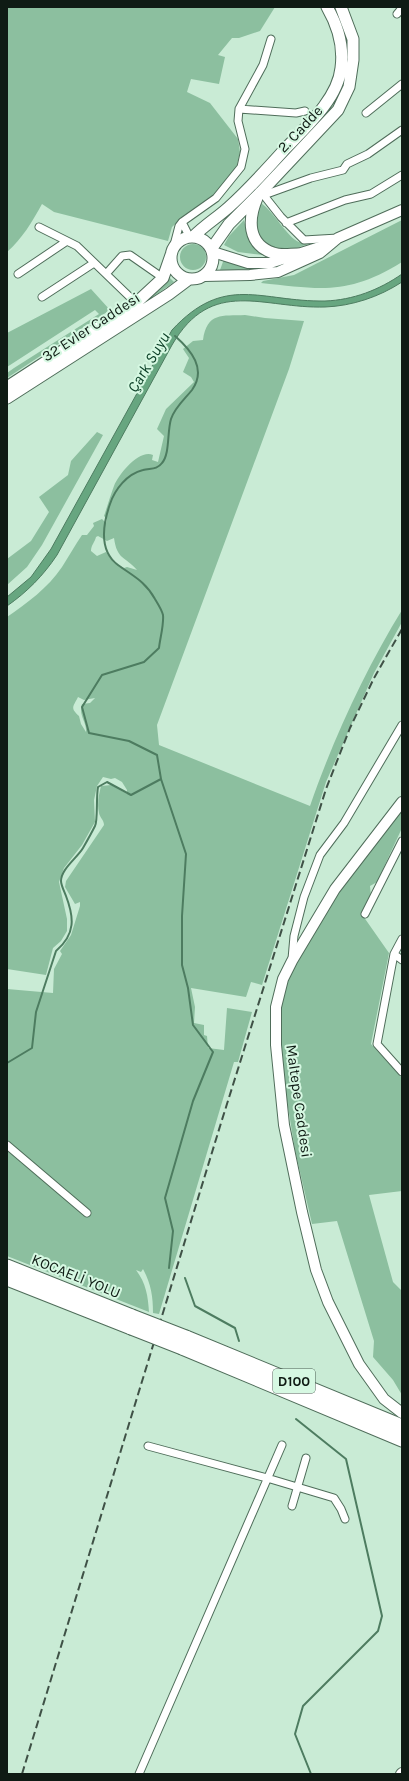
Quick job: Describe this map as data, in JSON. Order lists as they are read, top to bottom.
{
  "streets": {
    "highway": ["KOCAELİ YOLU", "D100"],
    "main road": ["2. Cadde", "32 Evler Caddesi"],
    "street": ["Maltepe Caddesi"]
  },
  "crossings": [
    ["2. Cadde", "32 Evler Caddesi"],
    ["KOCAELİ YOLU", "D100"]
  ],
  "water": ["Çark Suyu"]
}
